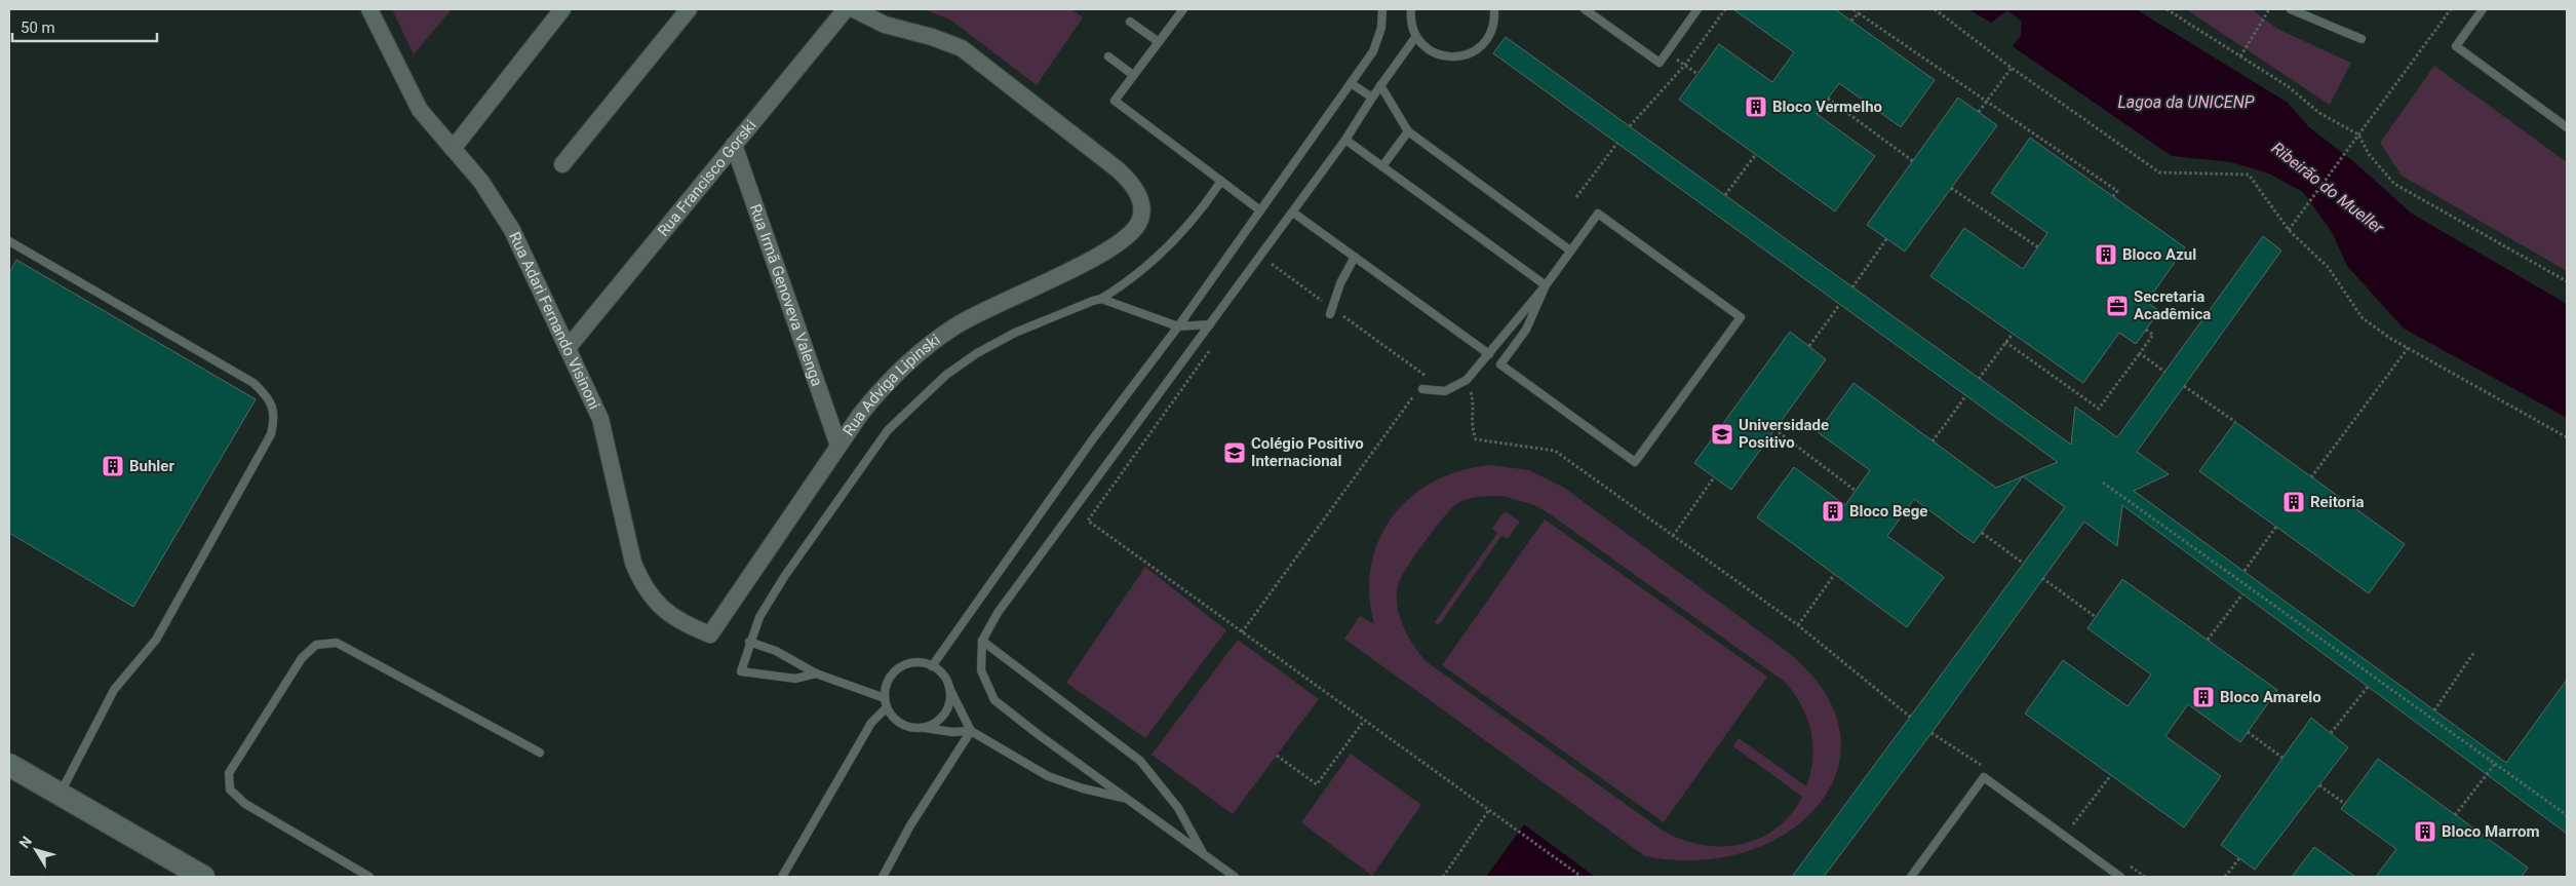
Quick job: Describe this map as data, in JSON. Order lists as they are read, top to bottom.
{
  "streets": {
    "street": [
      "Rua Francisco Gorski",
      "Rua Irmã Genoveva Valenga",
      "Rua Adari Fernando Visinoni",
      "Rua Adviga Lipinski"
    ]
  },
  "crossings": [
    ["Rua Francisco Gorski", "Rua Irmã Genoveva Valenga"],
    ["Rua Francisco Gorski", "Rua Adari Fernando Visinoni"],
    ["Rua Irmã Genoveva Valenga", "Rua Adviga Lipinski"],
    ["Rua Adari Fernando Visinoni", "Rua Adviga Lipinski"]
  ],
  "water": ["Lagoa da UNICENP", "Ribeirão do Mueller"],
  "places": {
    "building": [
      "Bloco Vermelho",
      "Bloco Azul",
      "Buhler",
      "Reitoria",
      "Bloco Bege",
      "Bloco Amarelo",
      "Bloco Marrom"
    ],
    "office": ["Secretaria Acadêmica"],
    "school or university": ["Universidade Positivo", "Colégio Positivo Internacional"]
  },
  "scale_bar": "50 m",
  "north": "top left"
}
